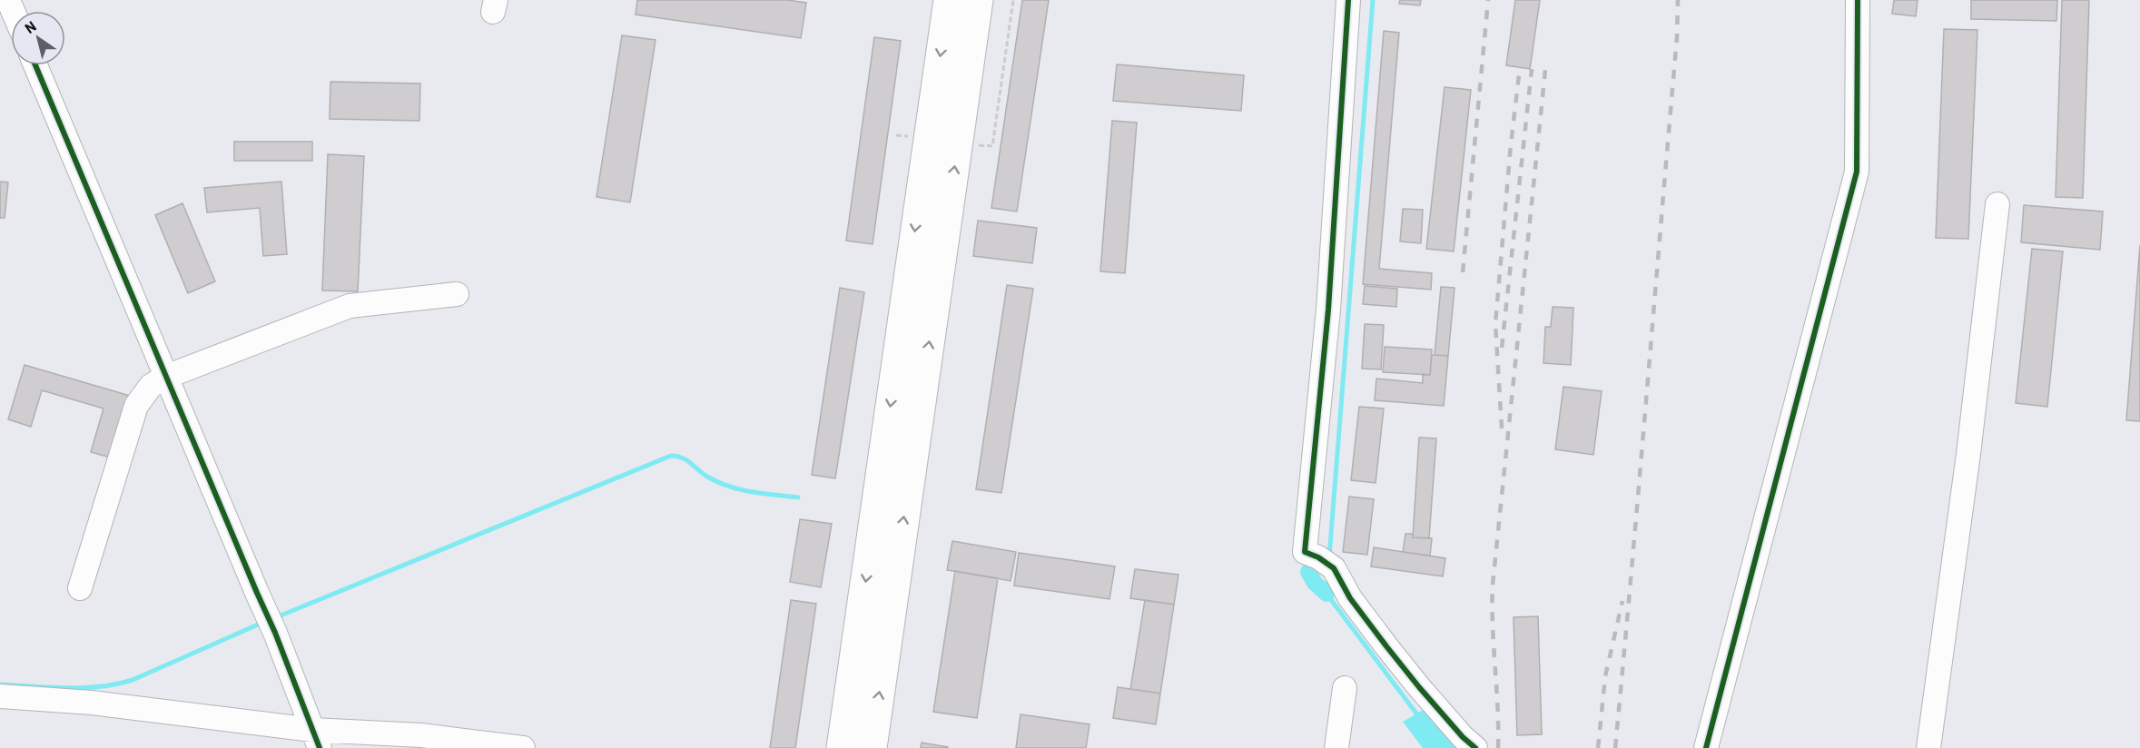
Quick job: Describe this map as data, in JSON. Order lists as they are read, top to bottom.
{
  "north": "top left"
}
